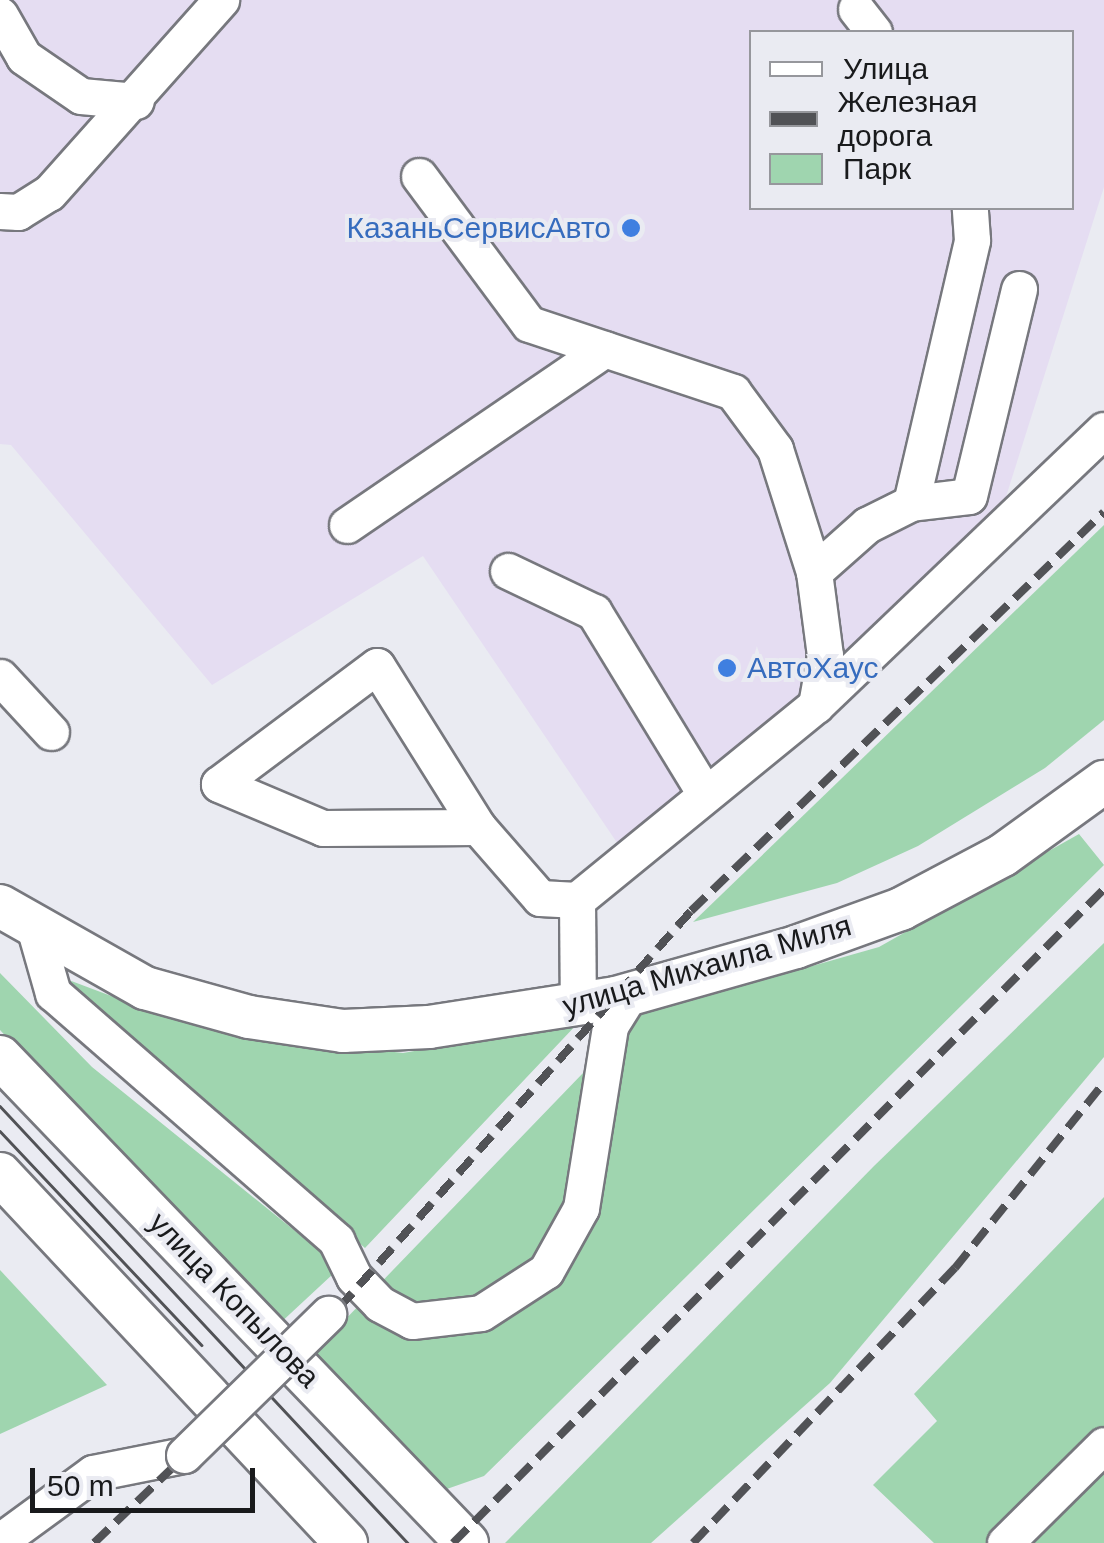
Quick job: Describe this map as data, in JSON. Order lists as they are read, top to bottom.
{
  "streets": {
    "main road": ["улица Михаила Миля", "улица Копылова"]
  },
  "places": ["КазаньСервисАвто", "АвтоХаус"],
  "legend": ["Улица", "Железная дорога", "Парк"],
  "scale_bar": "50 m"
}
